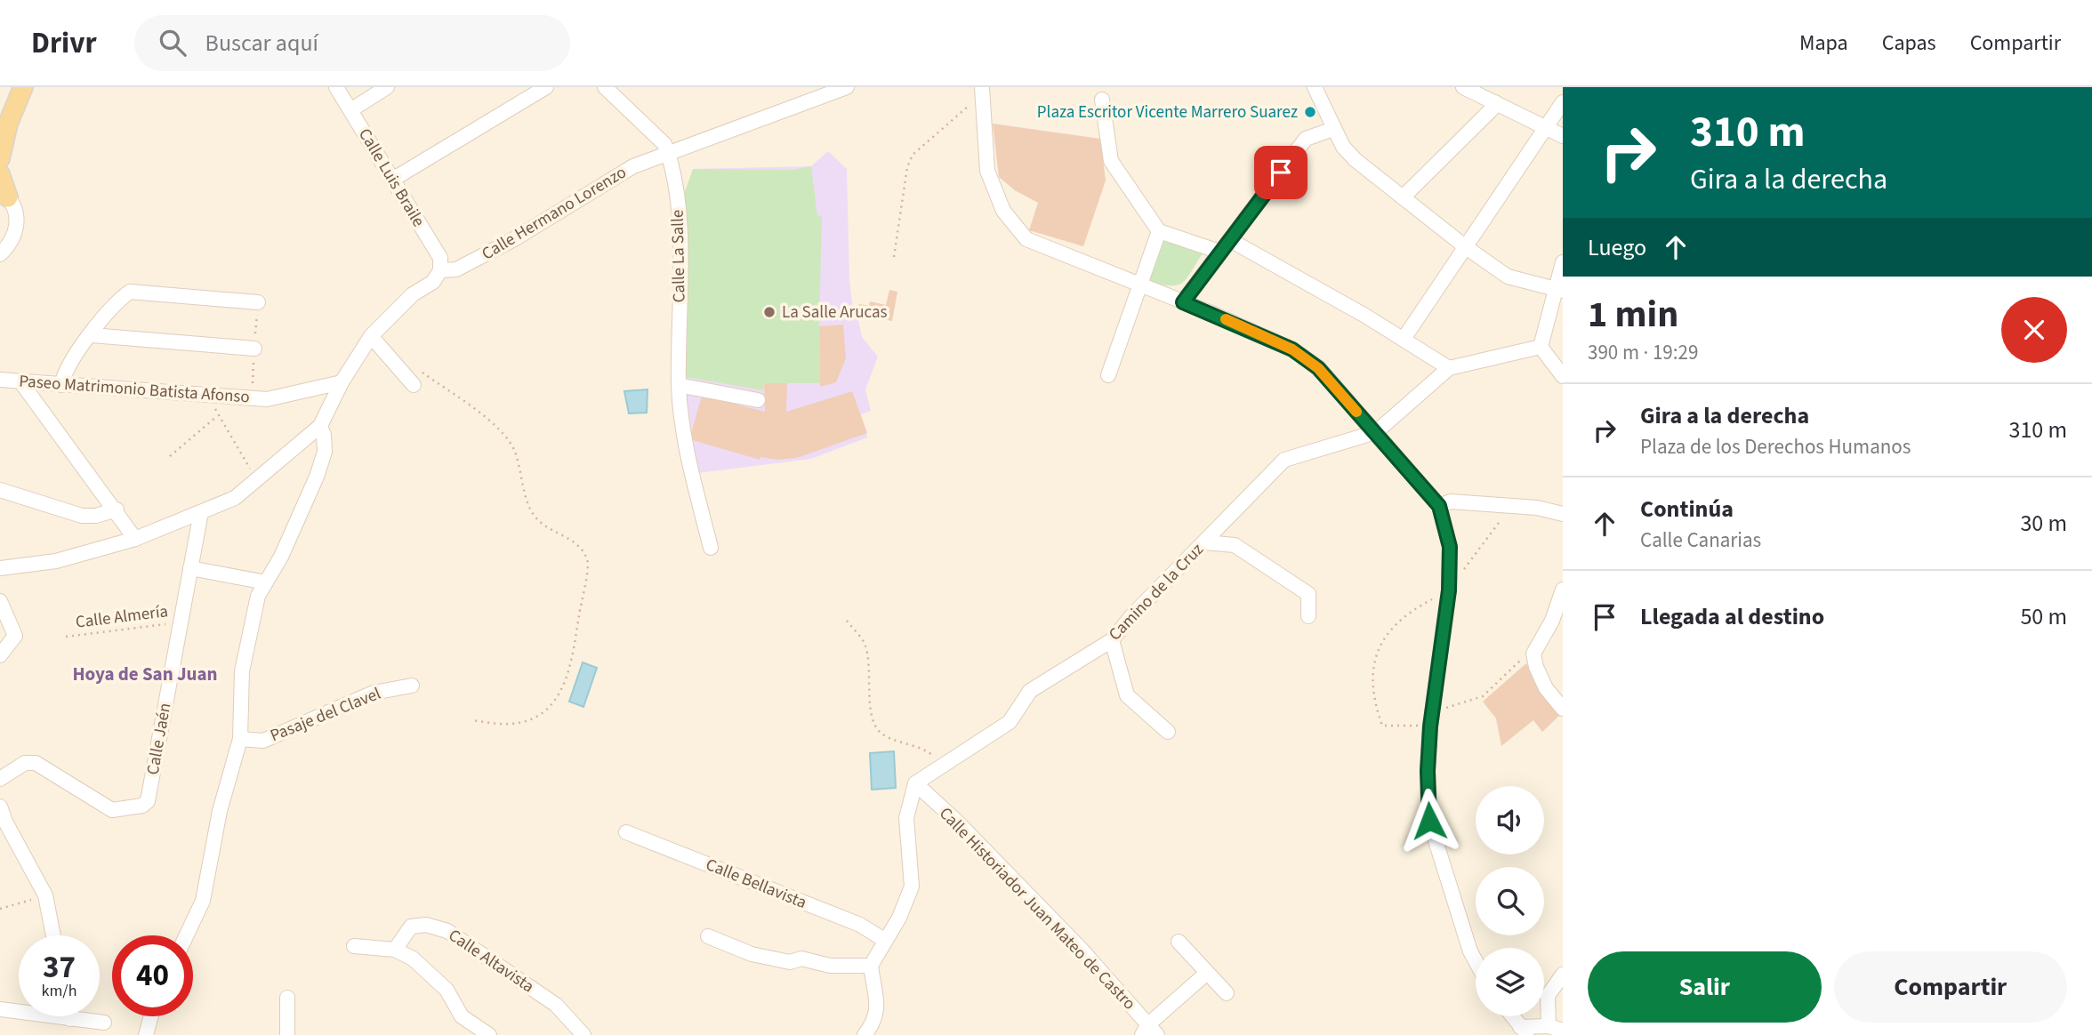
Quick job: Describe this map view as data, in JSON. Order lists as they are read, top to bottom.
{
  "streets": {
    "street": [
      "Calle Luis Braile",
      "Calle Hermano Lorenzo",
      "Calle La Salle",
      "Paseo Matrimonio Batista Afonso",
      "Camino de la Cruz",
      "Pasaje del Clavel",
      "Calle Jaén",
      "Calle Bellavista",
      "Calle Historiador Juan Mateo de Castro",
      "Calle Altavista"
    ],
    "path": ["Calle Almería"]
  },
  "crossings": [
    ["Calle Luis Braile", "Calle Hermano Lorenzo"],
    ["Calle Hermano Lorenzo", "Calle La Salle"],
    ["Camino de la Cruz", "Calle Historiador Juan Mateo de Castro"],
    ["Calle Almería", "Calle Jaén"]
  ],
  "districts": ["Hoya de San Juan"],
  "places": ["Plaza Escritor Vicente Marrero Suarez", "La Salle Arucas"],
  "page": {
    "header": "Drivr",
    "search": "Buscar aquí",
    "nav": ["Mapa", "Capas", "Compartir"],
    "turn": ["310 m", "Gira a la derecha"],
    "then": "Luego",
    "heading": ["1 min", "390 m · 19:29"],
    "list": [
      {
        "name": "Gira a la derecha",
        "note": "Plaza de los Derechos Humanos",
        "value": "310 m"
      },
      {
        "name": "Continúa",
        "note": "Calle Canarias",
        "value": "30 m"
      },
      {
        "name": "Llegada al destino",
        "value": "50 m"
      }
    ],
    "speed": "37 km/h",
    "limit": "40",
    "buttons": ["Salir", "Compartir"]
  }
}
